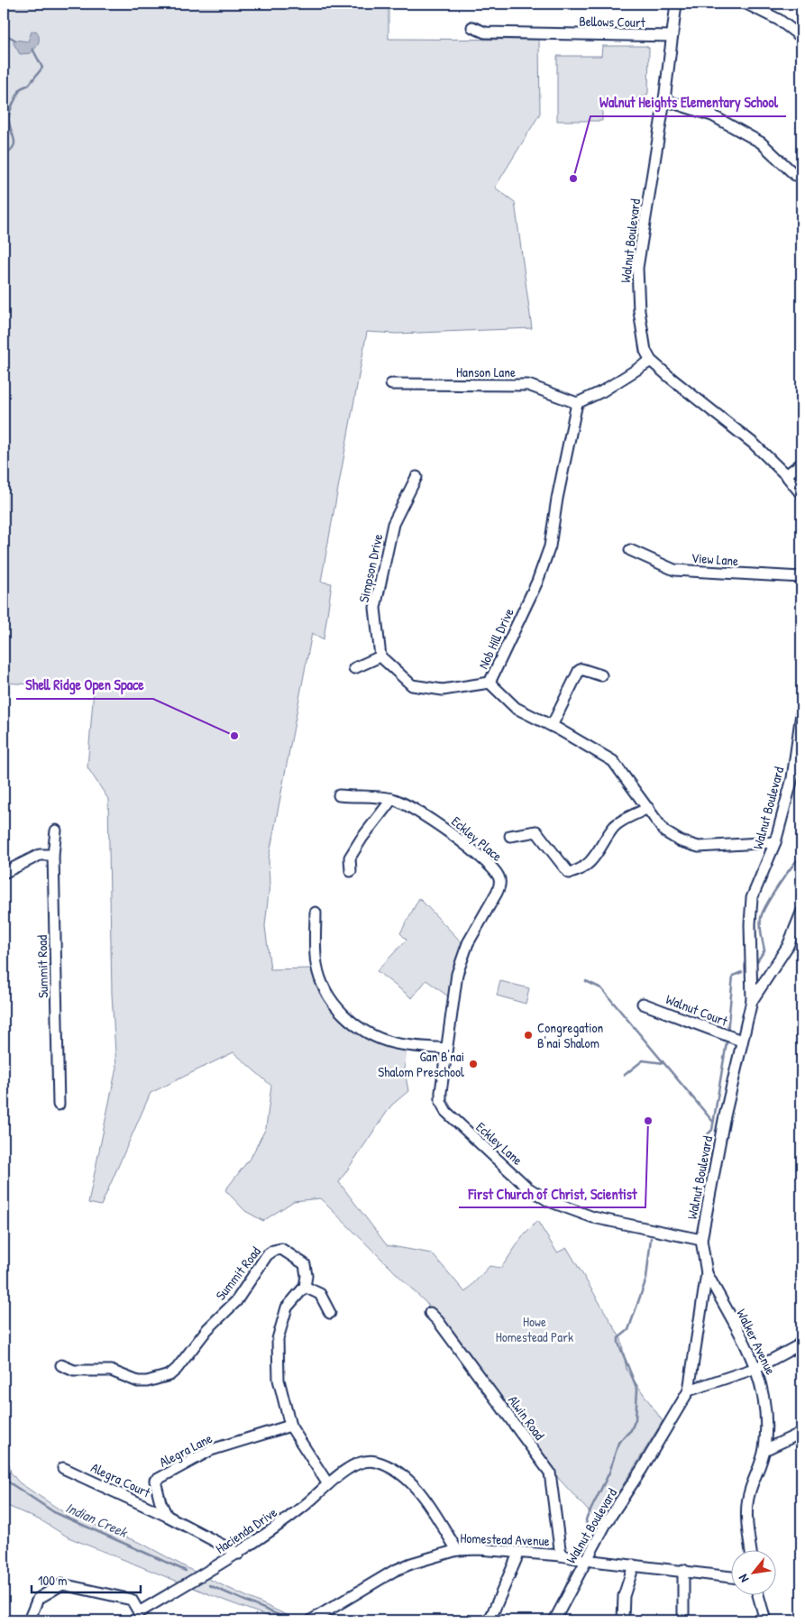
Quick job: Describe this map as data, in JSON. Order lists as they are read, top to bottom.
{
  "streets": {
    "street": [
      "Bellows Court",
      "Walnut Boulevard",
      "Hanson Lane",
      "View Lane",
      "Simpson Drive",
      "Nob Hill Drive",
      "Eckley Place",
      "Summit Road",
      "Walnut Court",
      "Eckley Lane",
      "Walker Avenue",
      "Alwin Road",
      "Alegra Lane",
      "Alegra Court",
      "Hacienda Drive",
      "Homestead Avenue"
    ]
  },
  "crossings": [
    ["Bellows Court", "Walnut Boulevard"],
    ["Walnut Boulevard", "Nob Hill Drive"],
    ["Walnut Boulevard", "Walnut Court"],
    ["Walnut Boulevard", "Eckley Lane"],
    ["Walnut Boulevard", "Walker Avenue"],
    ["Walnut Boulevard", "Homestead Avenue"],
    ["Hanson Lane", "Nob Hill Drive"],
    ["Eckley Place", "Eckley Lane"],
    ["Alwin Road", "Homestead Avenue"],
    ["Alegra Lane", "Alegra Court"],
    ["Hacienda Drive", "Homestead Avenue"]
  ],
  "water": ["Indian Creek"],
  "parks": ["Howe Homestead Park"],
  "places": [
    "Walnut Heights Elementary School",
    "Shell Ridge Open Space",
    "Congregation B'nai Shalom",
    "Gan B'nai Shalom Preschool",
    "First Church of Christ, Scientist"
  ],
  "scale_bar": "100 m",
  "north": "bottom left"
}
